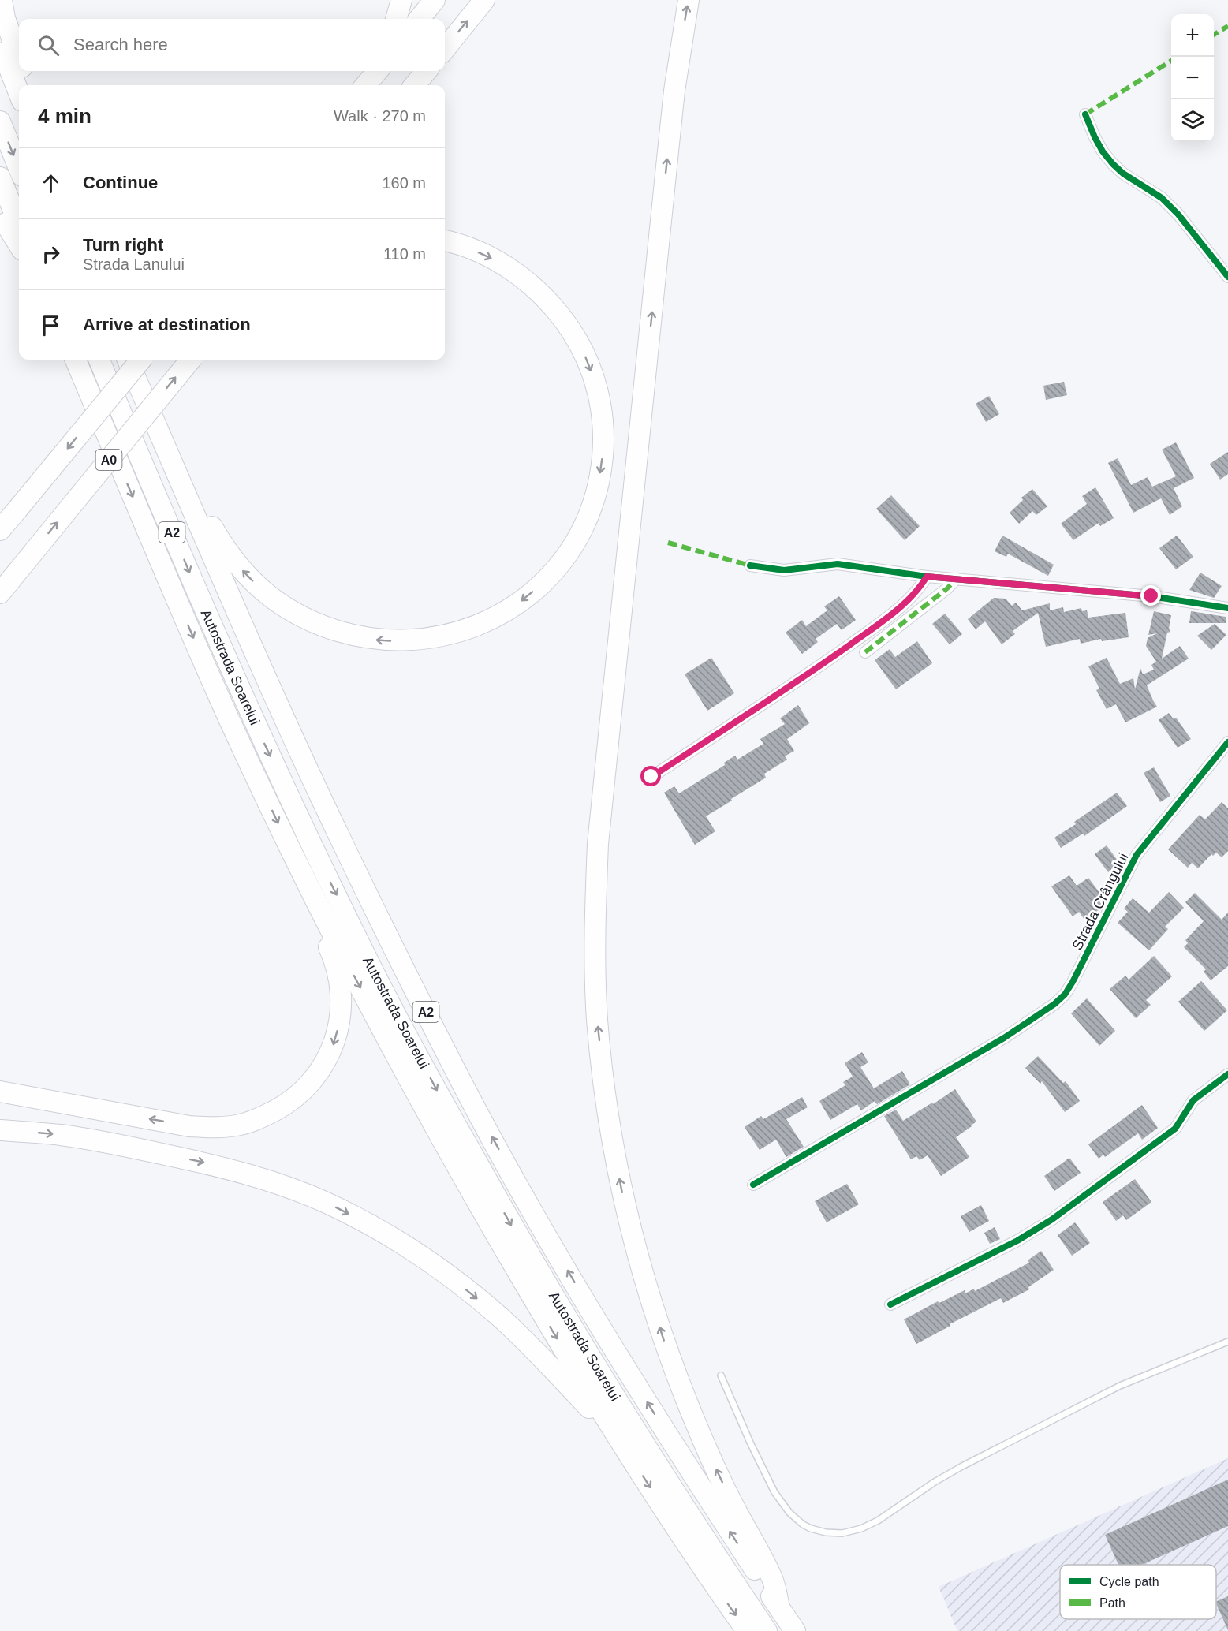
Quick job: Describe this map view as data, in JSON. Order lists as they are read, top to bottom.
{
  "streets": {
    "highway": ["A0", "A2", "Autostrada Soarelui"],
    "street": ["Strada Crângului"]
  },
  "legend": ["Cycle path", "Path"],
  "page": {
    "map_buttons": ["+", "−"],
    "search": "Search here",
    "heading": ["4 min", "Walk · 270 m"],
    "list": [
      ["Continue", "160 m"],
      ["Turn right", "Strada Lanului", "110 m"],
      "Arrive at destination"
    ]
  }
}
